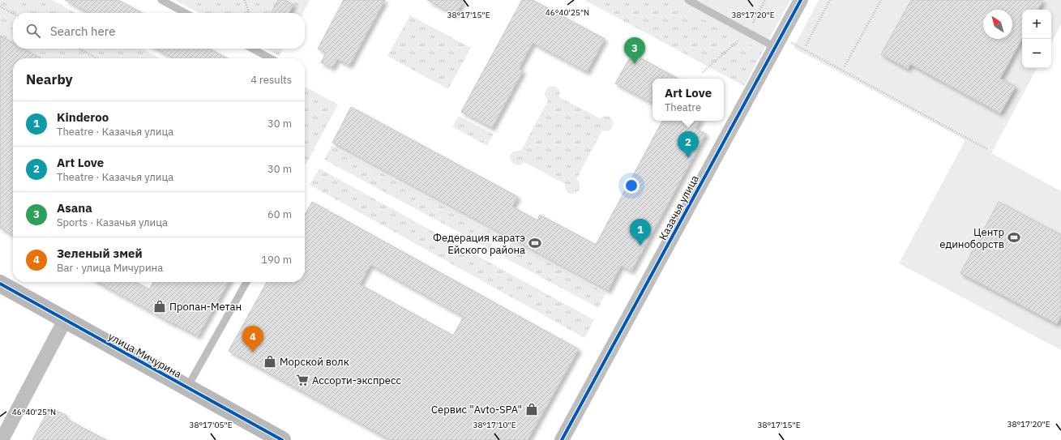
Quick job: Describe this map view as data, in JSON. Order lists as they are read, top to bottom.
{
  "streets": {
    "street": ["Казачья улица", "улица Мичурина"]
  },
  "places": {
    "sports": ["Центр единоборств", "Федерация каратэ Ейского района"],
    "shop": ["Пропан-Метан", "Морской волк", "Сервис \"Avto-SPA\""],
    "supermarket": ["Ассорти-экспресс"]
  },
  "north": "top left",
  "page": {
    "map_buttons": ["+", "−"],
    "search": "Search here",
    "pins": [
      "3",
      "2",
      "1",
      "4"
    ],
    "heading": ["Nearby", "4 results"],
    "popup": ["Art Love", "Theatre"],
    "list": [
      {
        "mark": "1",
        "name": "Kinderoo",
        "note": "Theatre · Казачья улица",
        "value": "30 m"
      },
      {
        "mark": "2",
        "name": "Art Love",
        "note": "Theatre · Казачья улица",
        "value": "30 m"
      },
      {
        "mark": "3",
        "name": "Asana",
        "note": "Sports · Казачья улица",
        "value": "60 m"
      },
      {
        "mark": "4",
        "name": "Зеленый змей",
        "note": "Bar · улица Мичурина",
        "value": "190 m"
      }
    ]
  },
  "coordinates": [
    "46°40'25\"N",
    "38°17'15\"E",
    "38°17'20\"E",
    "38°17'05\"E",
    "38°17'10\"E"
  ]
}
